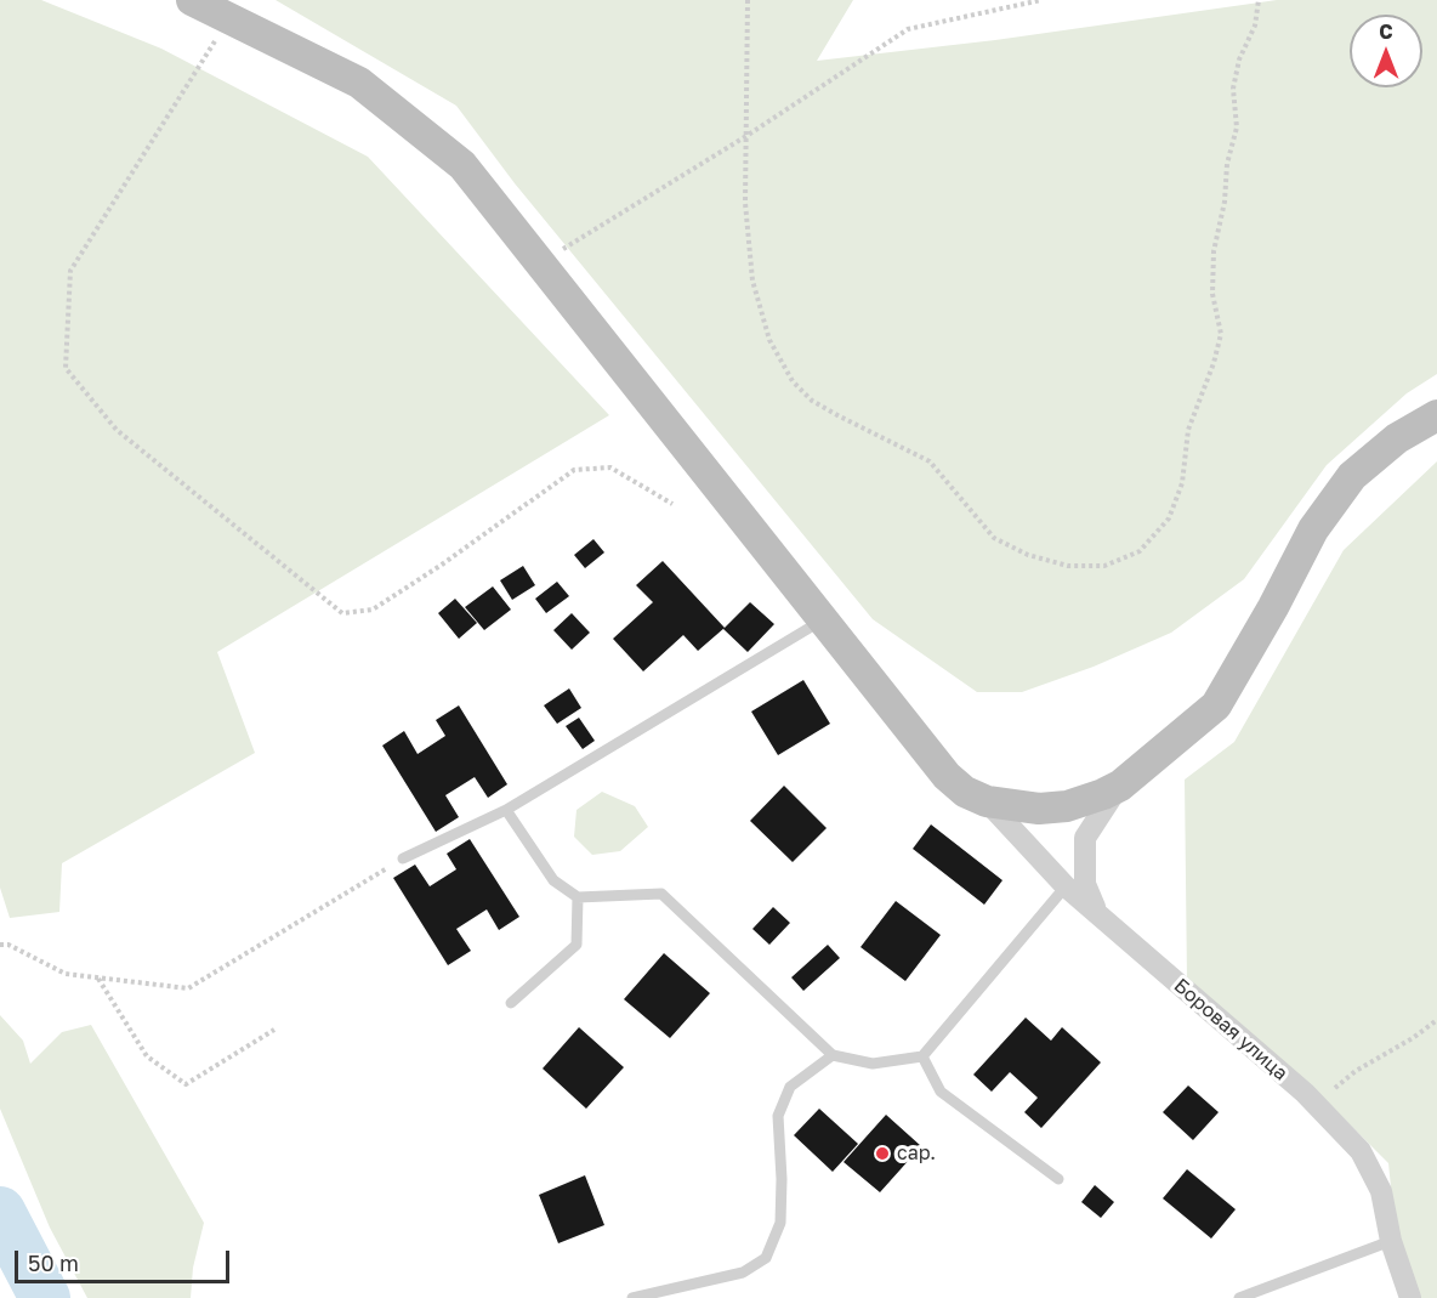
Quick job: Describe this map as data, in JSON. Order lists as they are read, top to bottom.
{
  "streets": {
    "street": ["Боровая улица"]
  },
  "places": ["сар."],
  "scale_bar": "50 m",
  "north": "top"
}
